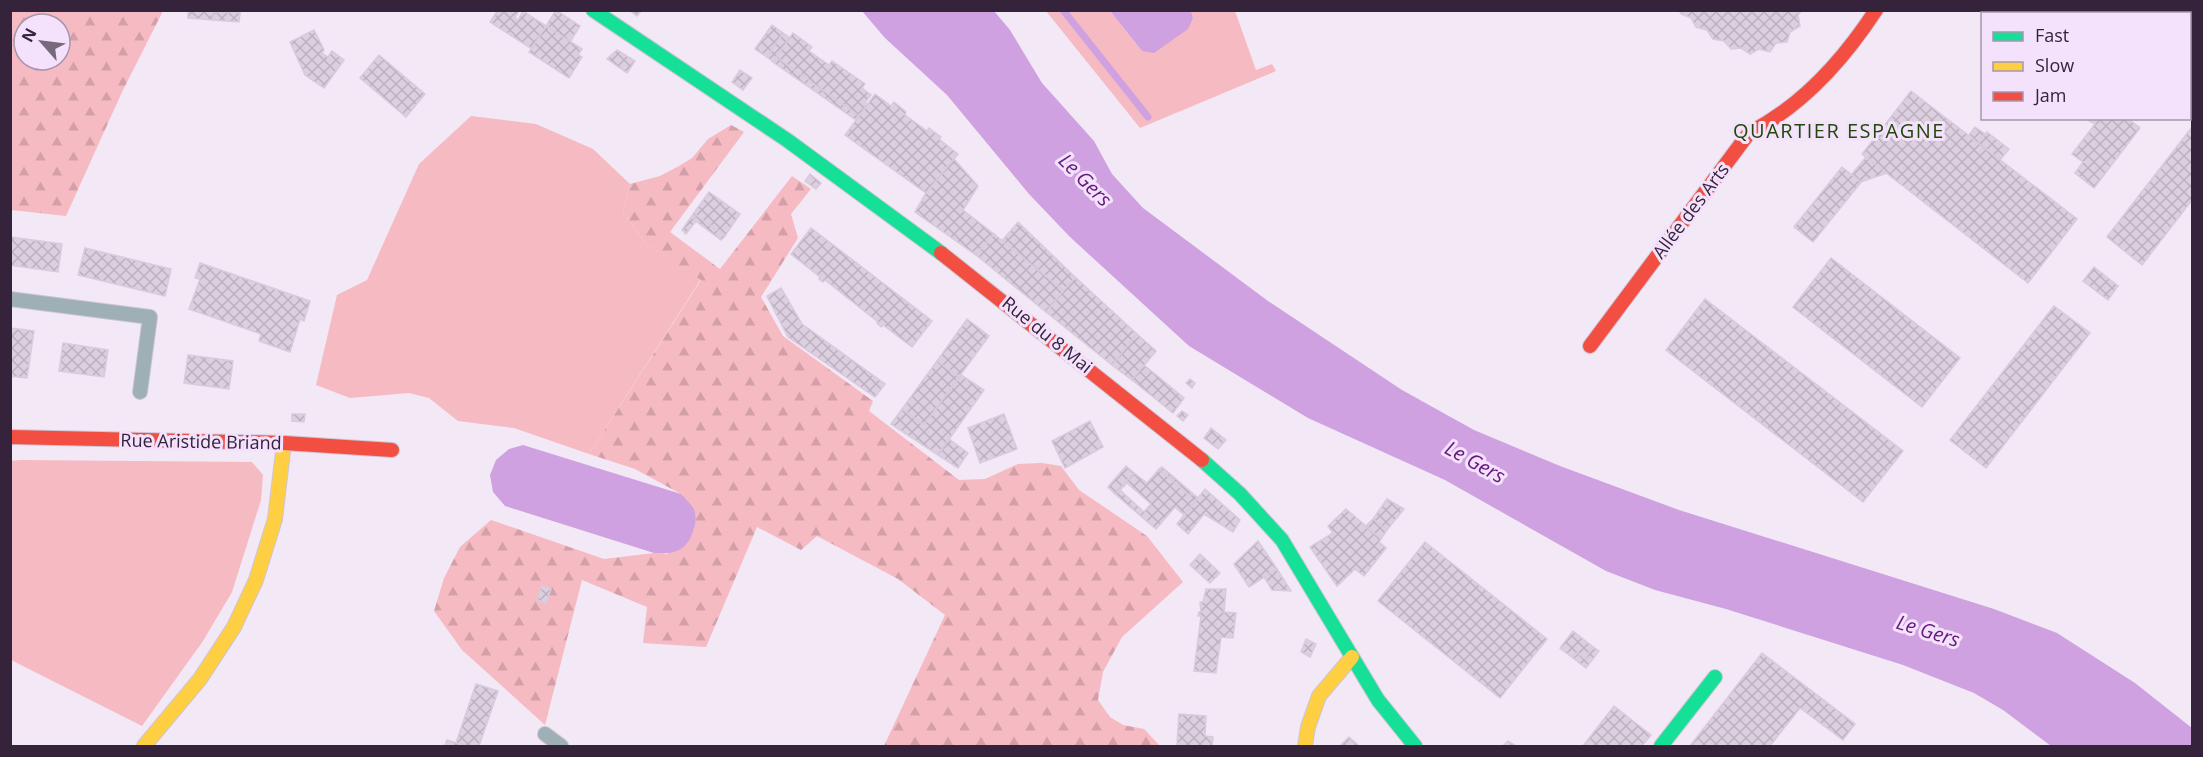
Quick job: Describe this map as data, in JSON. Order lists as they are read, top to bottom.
{
  "streets": {
    "street": ["Allée des Arts", "Rue du 8 Mai", "Rue Aristide Briand"]
  },
  "districts": ["QUARTIER ESPAGNE"],
  "water": ["Le Gers"],
  "legend": ["Fast", "Slow", "Jam"],
  "north": "top left"
}
